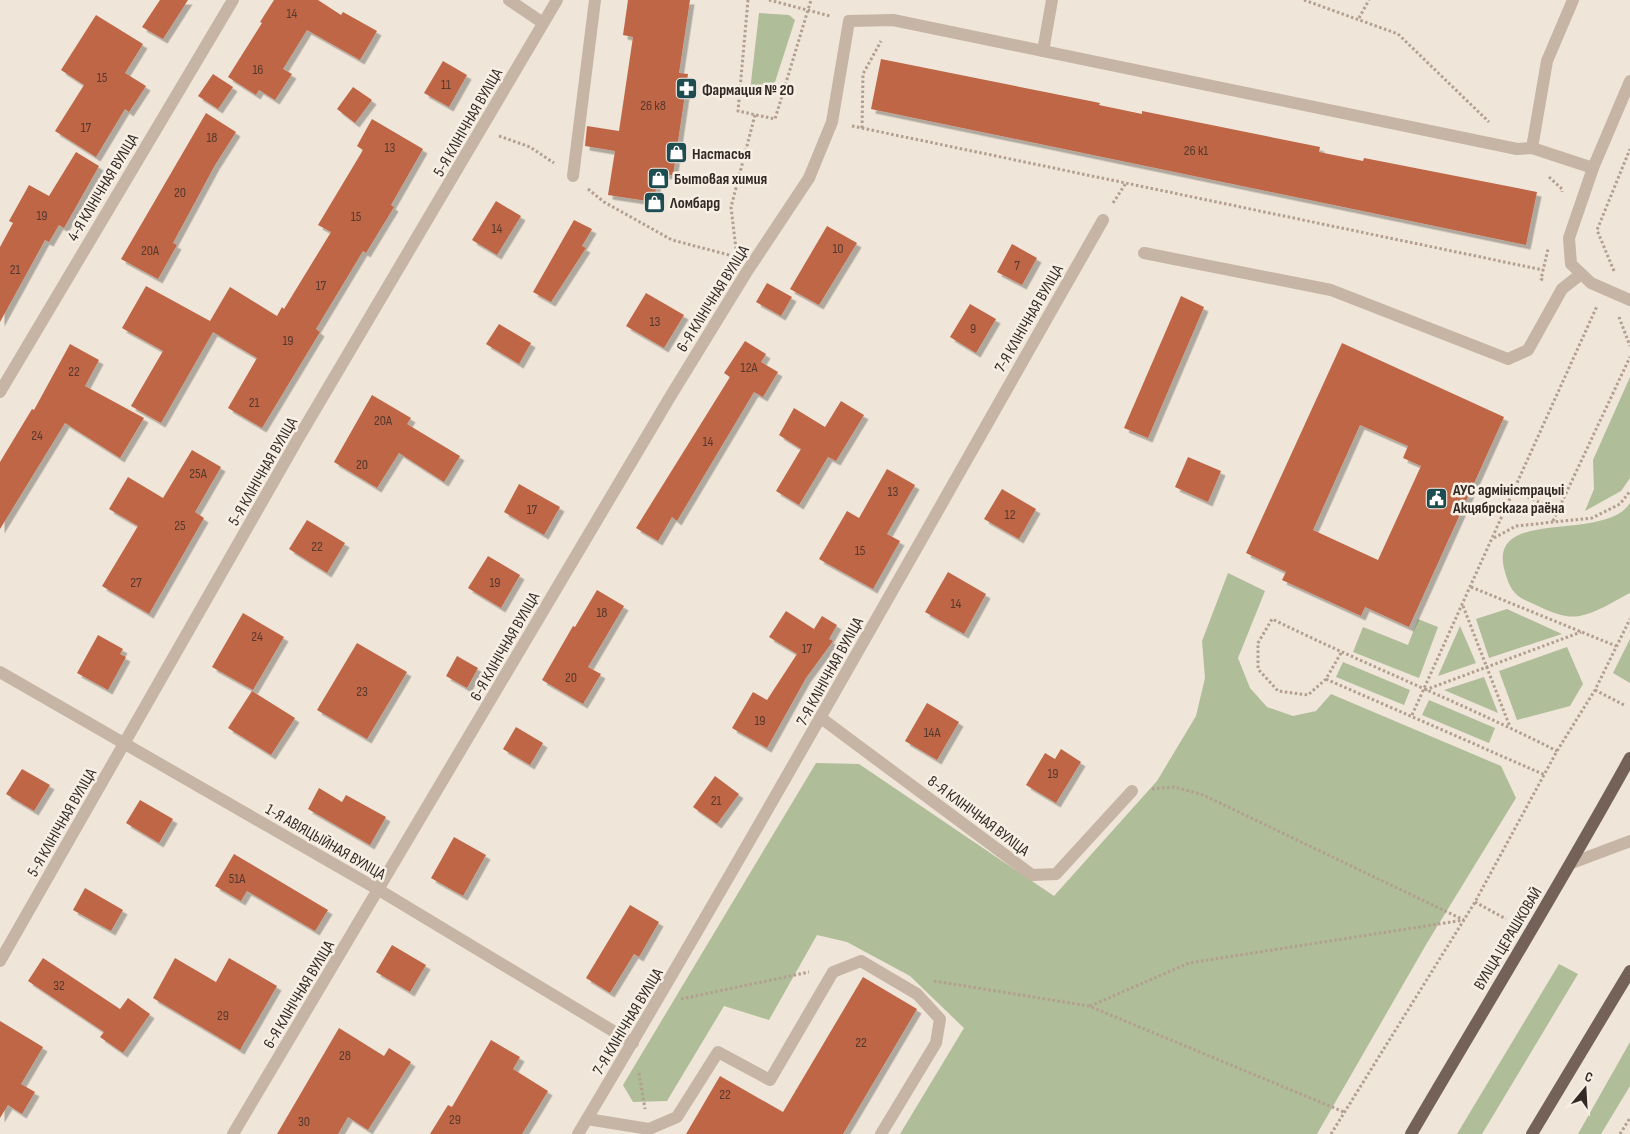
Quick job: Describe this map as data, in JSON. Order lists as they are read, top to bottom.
{
  "streets": {
    "main road": ["ВУЛІЦА ЦЕРАШКОВАЙ"],
    "street": [
      "5-Я КЛІНІЧНАЯ ВУЛІЦА",
      "4-Я КЛІНІЧНАЯ ВУЛІЦА",
      "6-Я КЛІНІЧНАЯ ВУЛІЦА",
      "7-Я КЛІНІЧНАЯ ВУЛІЦА",
      "8-Я КЛІНІЧНАЯ ВУЛІЦА",
      "1-Я АВІЯЦЫЙНАЯ ВУЛІЦА"
    ]
  },
  "crossings": [
    ["5-Я КЛІНІЧНАЯ ВУЛІЦА", "1-Я АВІЯЦЫЙНАЯ ВУЛІЦА"],
    ["6-Я КЛІНІЧНАЯ ВУЛІЦА", "1-Я АВІЯЦЫЙНАЯ ВУЛІЦА"],
    ["7-Я КЛІНІЧНАЯ ВУЛІЦА", "8-Я КЛІНІЧНАЯ ВУЛІЦА"],
    ["7-Я КЛІНІЧНАЯ ВУЛІЦА", "1-Я АВІЯЦЫЙНАЯ ВУЛІЦА"]
  ],
  "places": {
    "pharmacy": ["Фармация № 20"],
    "shop": ["Настасья", "Бытовая химия", "Ломбард"],
    "public building": ["АУС адміністрацыі Акцябрскага раёна"]
  },
  "house_numbers": [
    "14",
    "16",
    "15",
    "11",
    "26 к8",
    "17",
    "18",
    "13",
    "26 к1",
    "20",
    "19",
    "15",
    "14",
    "10",
    "20А",
    "7",
    "21",
    "17",
    "13",
    "9",
    "19",
    "12А",
    "22",
    "21",
    "20А",
    "24",
    "14",
    "20",
    "25А",
    "13",
    "17",
    "12",
    "25",
    "22",
    "15",
    "27",
    "19",
    "14",
    "18",
    "24",
    "17",
    "20",
    "23",
    "19",
    "14А",
    "19",
    "21",
    "51А",
    "32",
    "29",
    "22",
    "28",
    "22",
    "29",
    "30"
  ],
  "north": "top"
}
